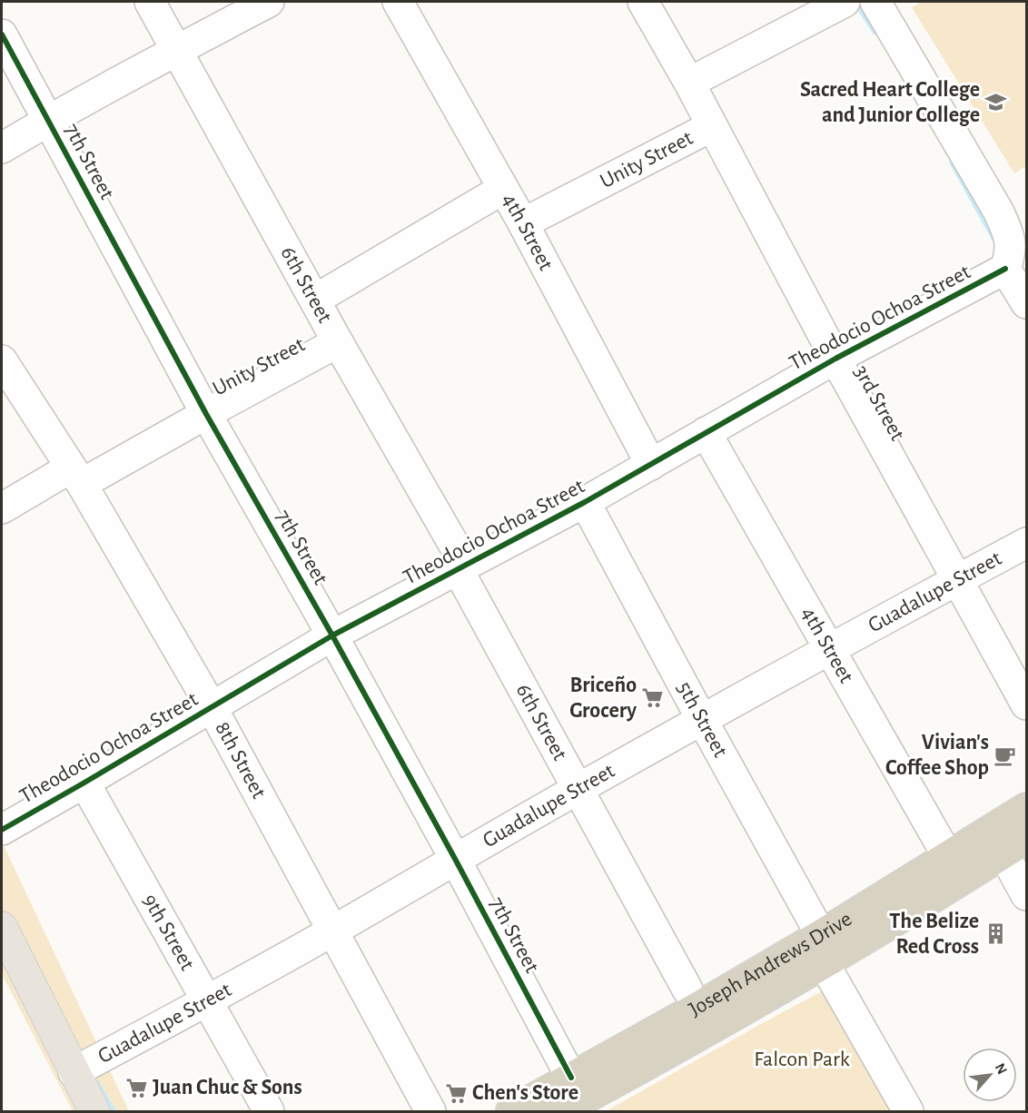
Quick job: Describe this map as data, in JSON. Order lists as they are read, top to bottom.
{
  "streets": {
    "highway": ["Joseph Andrews Drive"],
    "street": [
      "Unity Street",
      "7th Street",
      "4th Street",
      "6th Street",
      "Theodocio Ochoa Street",
      "3rd Street",
      "Guadalupe Street",
      "5th Street",
      "8th Street",
      "9th Street"
    ]
  },
  "crossings": [
    ["Unity Street", "7th Street"],
    ["Unity Street", "4th Street"],
    ["Unity Street", "6th Street"],
    ["Unity Street", "3rd Street"],
    ["Unity Street", "8th Street"],
    ["7th Street", "Theodocio Ochoa Street"],
    ["7th Street", "Guadalupe Street"],
    ["7th Street", "Joseph Andrews Drive"],
    ["4th Street", "Theodocio Ochoa Street"],
    ["4th Street", "Guadalupe Street"],
    ["4th Street", "Joseph Andrews Drive"],
    ["6th Street", "Theodocio Ochoa Street"],
    ["6th Street", "Guadalupe Street"],
    ["Theodocio Ochoa Street", "3rd Street"],
    ["Theodocio Ochoa Street", "5th Street"],
    ["Theodocio Ochoa Street", "8th Street"],
    ["Theodocio Ochoa Street", "9th Street"],
    ["3rd Street", "Guadalupe Street"],
    ["Guadalupe Street", "5th Street"],
    ["Guadalupe Street", "8th Street"],
    ["Guadalupe Street", "9th Street"],
    ["5th Street", "Joseph Andrews Drive"]
  ],
  "parks": ["Falcon Park"],
  "places": {
    "school or university": ["Sacred Heart College and Junior College"],
    "supermarket": ["Briceño Grocery", "Juan Chuc & Sons", "Chen's Store"],
    "cafe": ["Vivian's Coffee Shop"],
    "building": ["The Belize Red Cross"]
  },
  "north": "top right"
}
